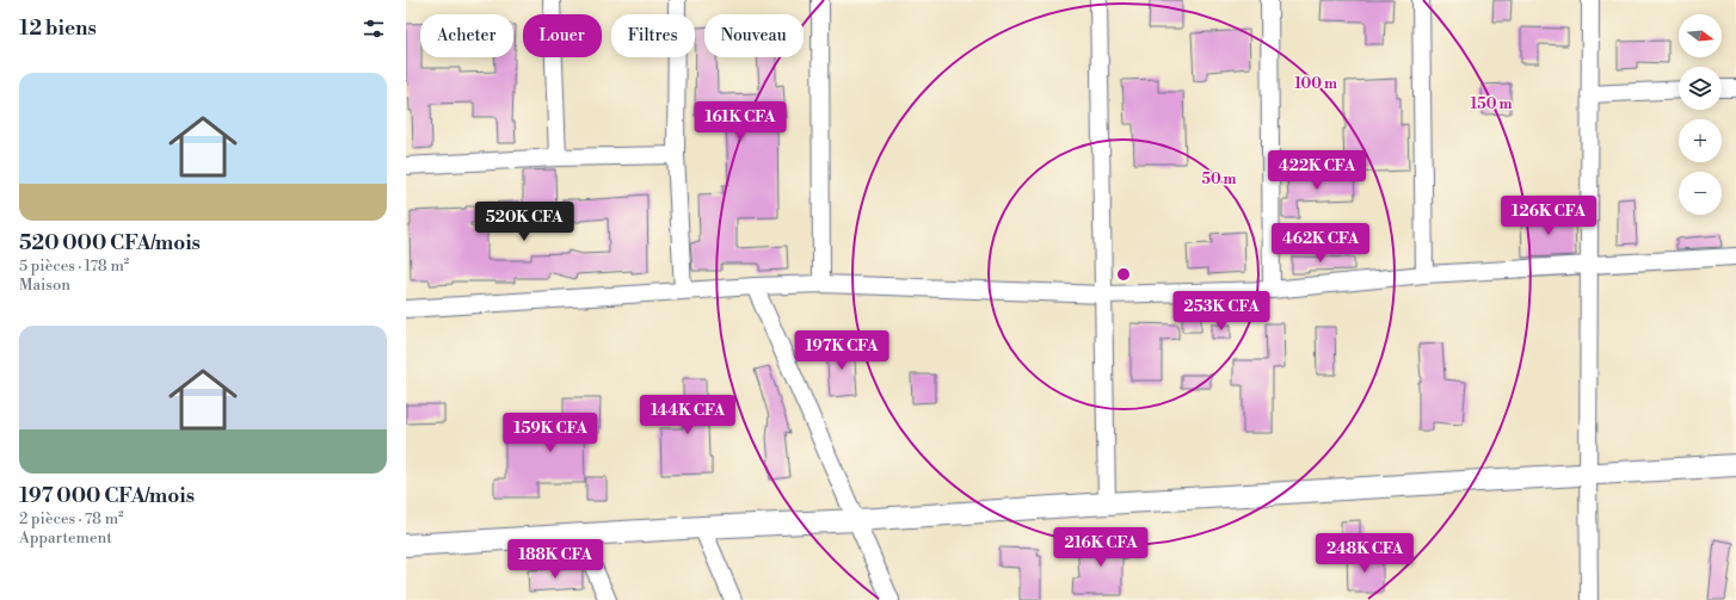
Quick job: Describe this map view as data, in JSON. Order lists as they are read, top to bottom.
{
  "north": "right",
  "page": {
    "heading": "12 biens",
    "map_buttons": ["+", "−"],
    "chip": [
      "Acheter",
      "Louer",
      "Filtres",
      "Nouveau"
    ],
    "list": [
      {
        "name": "520 000 CFA/mois",
        "note": "5 pièces · 178 m² · Maison"
      },
      {
        "name": "197 000 CFA/mois",
        "note": "2 pièces · 78 m² · Appartement"
      }
    ],
    "price": [
      "161K CFA",
      "422K CFA",
      "126K CFA",
      "520K CFA",
      "462K CFA",
      "253K CFA",
      "197K CFA",
      "144K CFA",
      "159K CFA",
      "216K CFA",
      "248K CFA",
      "188K CFA"
    ]
  },
  "rings": ["100 m", "150 m", "50 m"]
}
